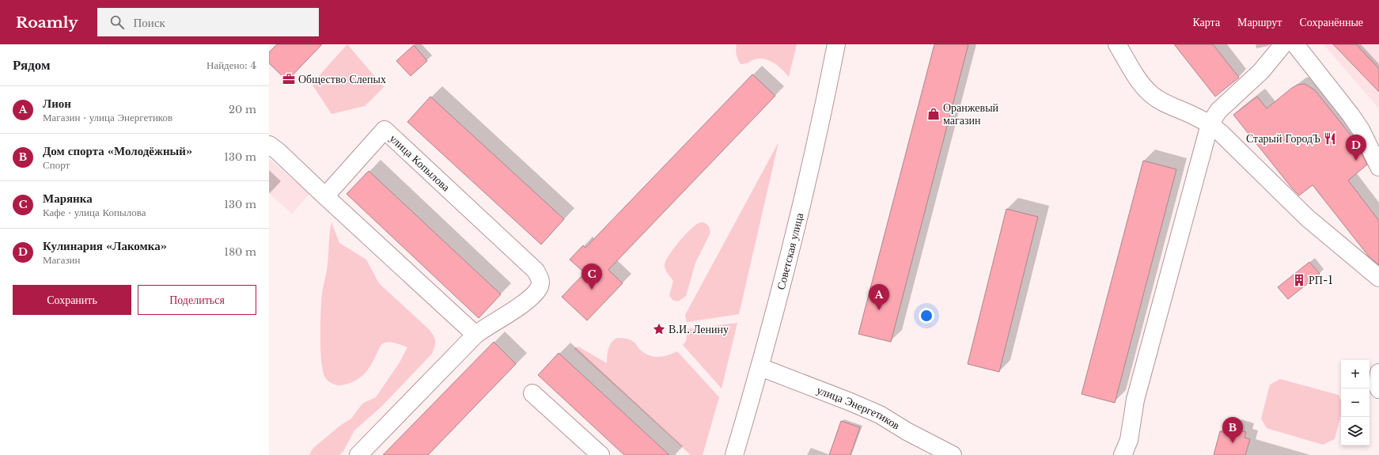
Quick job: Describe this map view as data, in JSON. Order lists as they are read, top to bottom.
{
  "streets": {
    "street": ["улица Копылова", "Советская улица", "улица Энергетиков"]
  },
  "crossings": [
    ["Советская улица", "улица Энергетиков"]
  ],
  "places": {
    "office": ["Общество Слепых"],
    "shop": ["Оранжевый магазин"],
    "restaurant": ["Старый ГородЪ"],
    "building": ["РП-1"],
    "place": ["В.И. Ленину"]
  },
  "page": {
    "header": "Roamly",
    "search": "Поиск",
    "nav": ["Карта", "Маршрут", "Сохранённые"],
    "heading": ["Рядом", "Найдено: 4"],
    "list": [
      {
        "mark": "A",
        "name": "Лион",
        "note": "Магазин · улица Энергетиков",
        "value": "20 m"
      },
      {
        "mark": "B",
        "name": "Дом спорта «Молодёжный»",
        "note": "Спорт",
        "value": "130 m"
      },
      {
        "mark": "C",
        "name": "Марянка",
        "note": "Кафе · улица Копылова",
        "value": "130 m"
      },
      {
        "mark": "D",
        "name": "Кулинария «Лакомка»",
        "note": "Магазин",
        "value": "180 m"
      }
    ],
    "pins": [
      "D",
      "C",
      "A",
      "B"
    ],
    "buttons": ["Сохранить", "Поделиться"],
    "map_buttons": ["+", "−"]
  }
}
